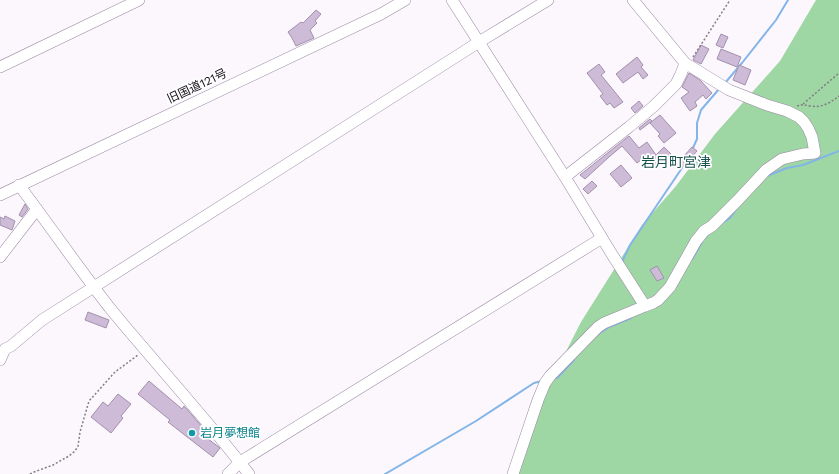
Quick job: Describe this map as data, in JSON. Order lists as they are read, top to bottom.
{
  "streets": {
    "street": ["旧国道121号"]
  },
  "districts": ["岩月町宮津"],
  "places": ["岩月夢想館"]
}
